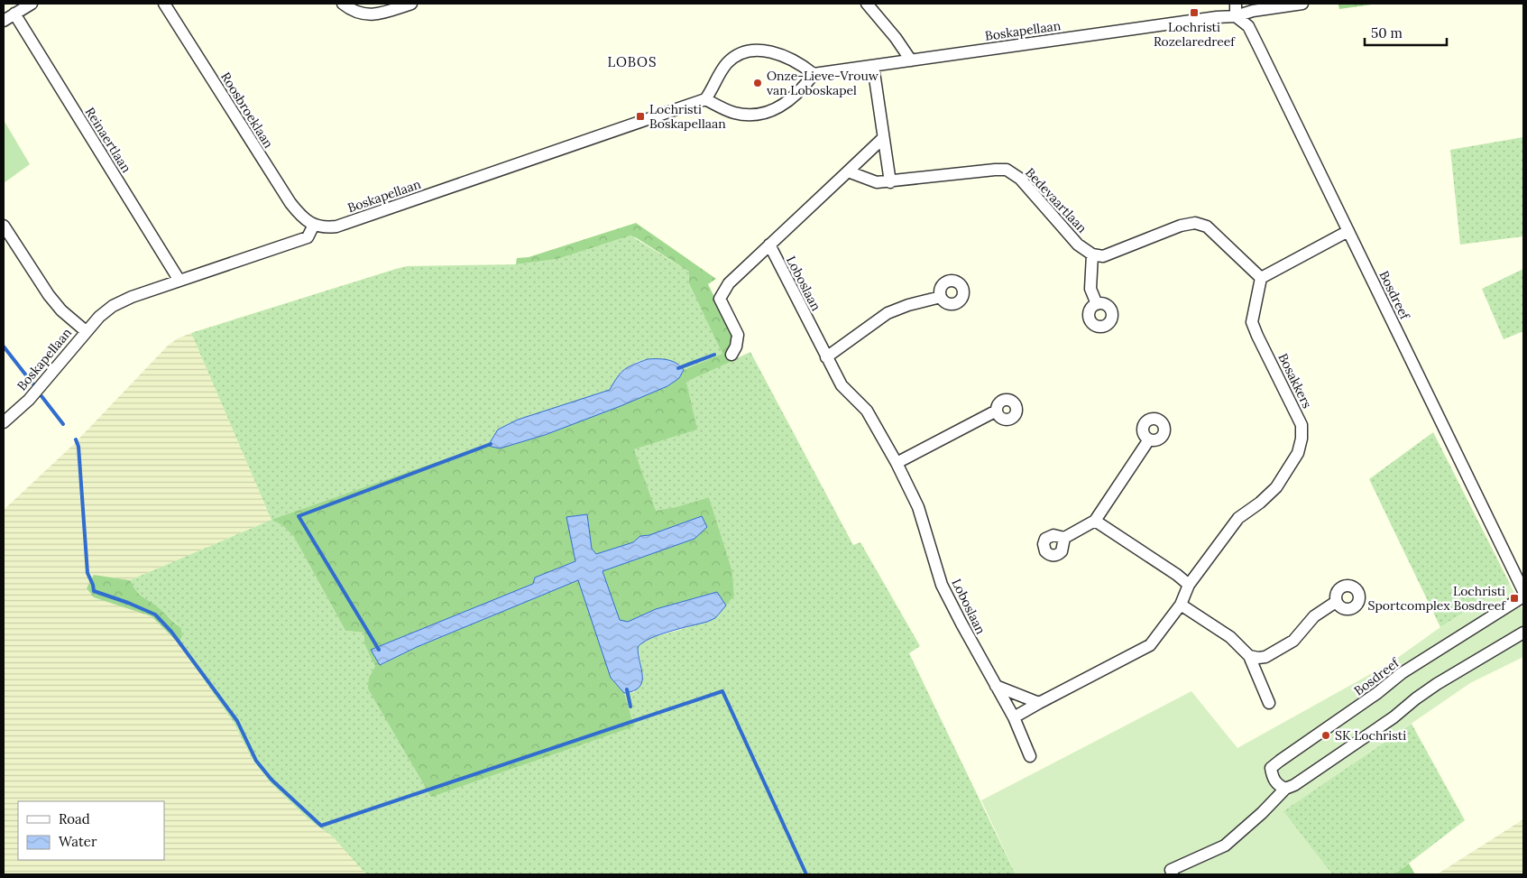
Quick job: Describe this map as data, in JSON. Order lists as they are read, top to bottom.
{
  "streets": {
    "street": [
      "Boskapellaan",
      "Roosbroeklaan",
      "Reinaertlaan",
      "Bedevaartlaan",
      "Loboslaan",
      "Bosdreef",
      "Bosakkers"
    ]
  },
  "crossings": [
    ["Boskapellaan", "Roosbroeklaan"],
    ["Boskapellaan", "Reinaertlaan"],
    ["Boskapellaan", "Bosdreef"],
    ["Loboslaan", "Bosakkers"]
  ],
  "districts": ["LOBOS"],
  "places": {
    "transit": ["Lochristi Rozelaredreef", "Lochristi Boskapellaan", "Lochristi Sportcomplex Bosdreef"],
    "other": ["Onze-Lieve-Vrouw van Loboskapel", "SK Lochristi"]
  },
  "legend": ["Road", "Water"],
  "scale_bar": "50 m"
}
